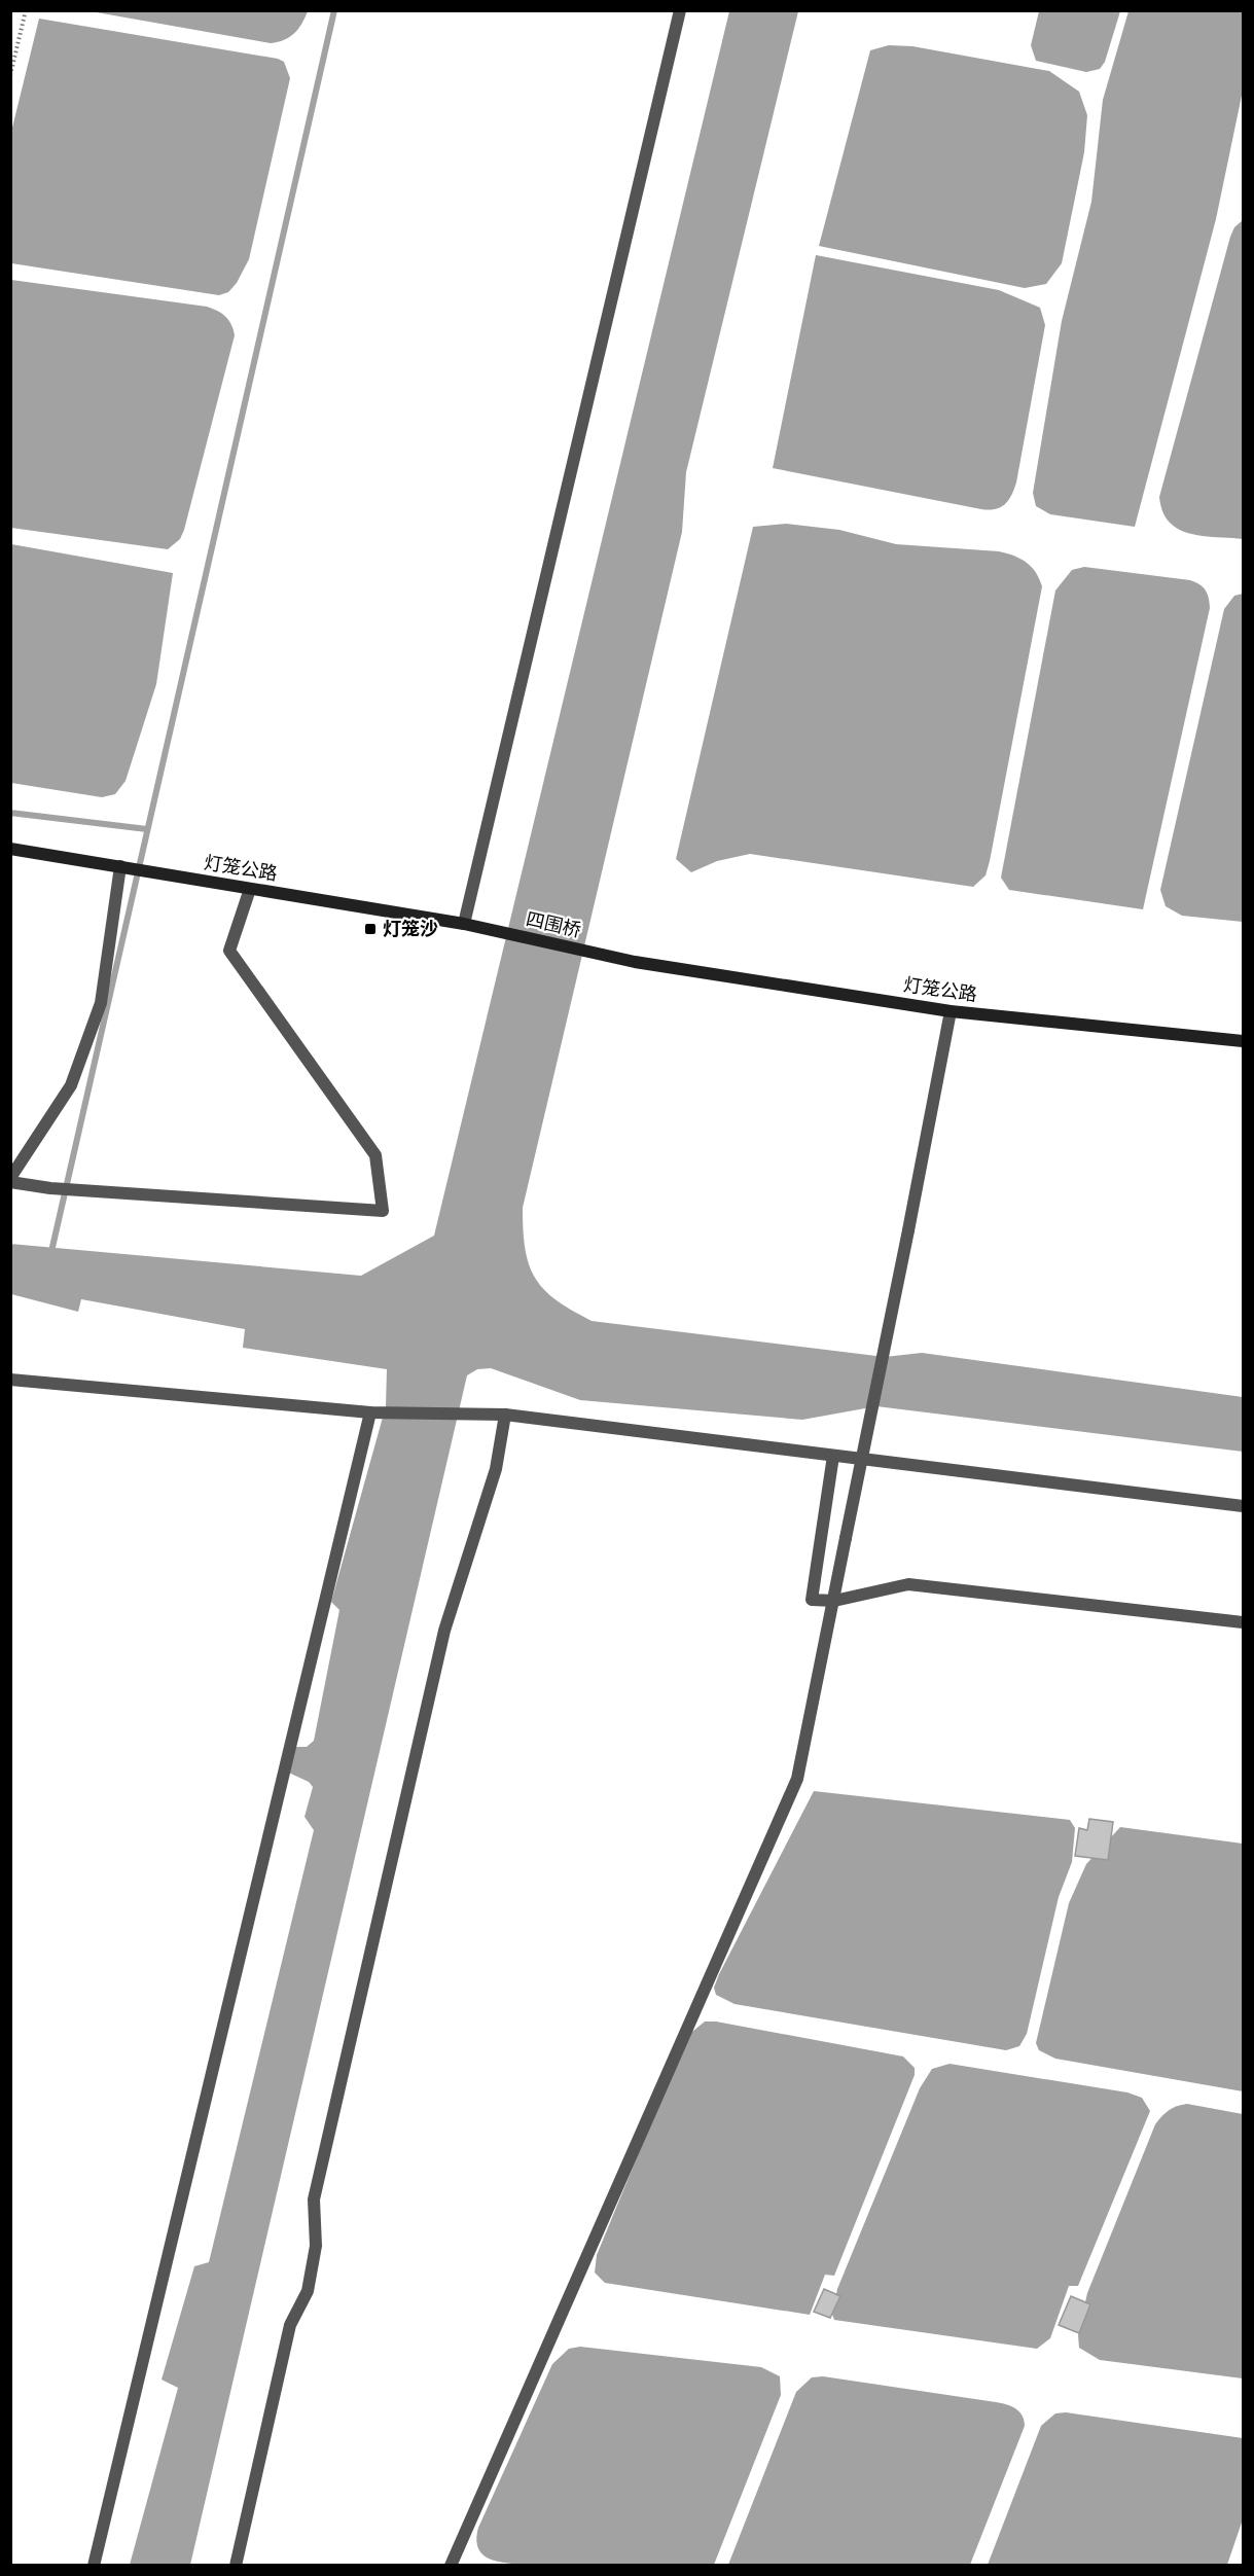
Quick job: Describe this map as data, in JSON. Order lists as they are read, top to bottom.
{
  "streets": {
    "street": ["灯笼公路", "四围桥"]
  },
  "crossings": [
    ["灯笼公路", "四围桥"]
  ],
  "places": {
    "transit": ["灯笼沙"]
  }
}
